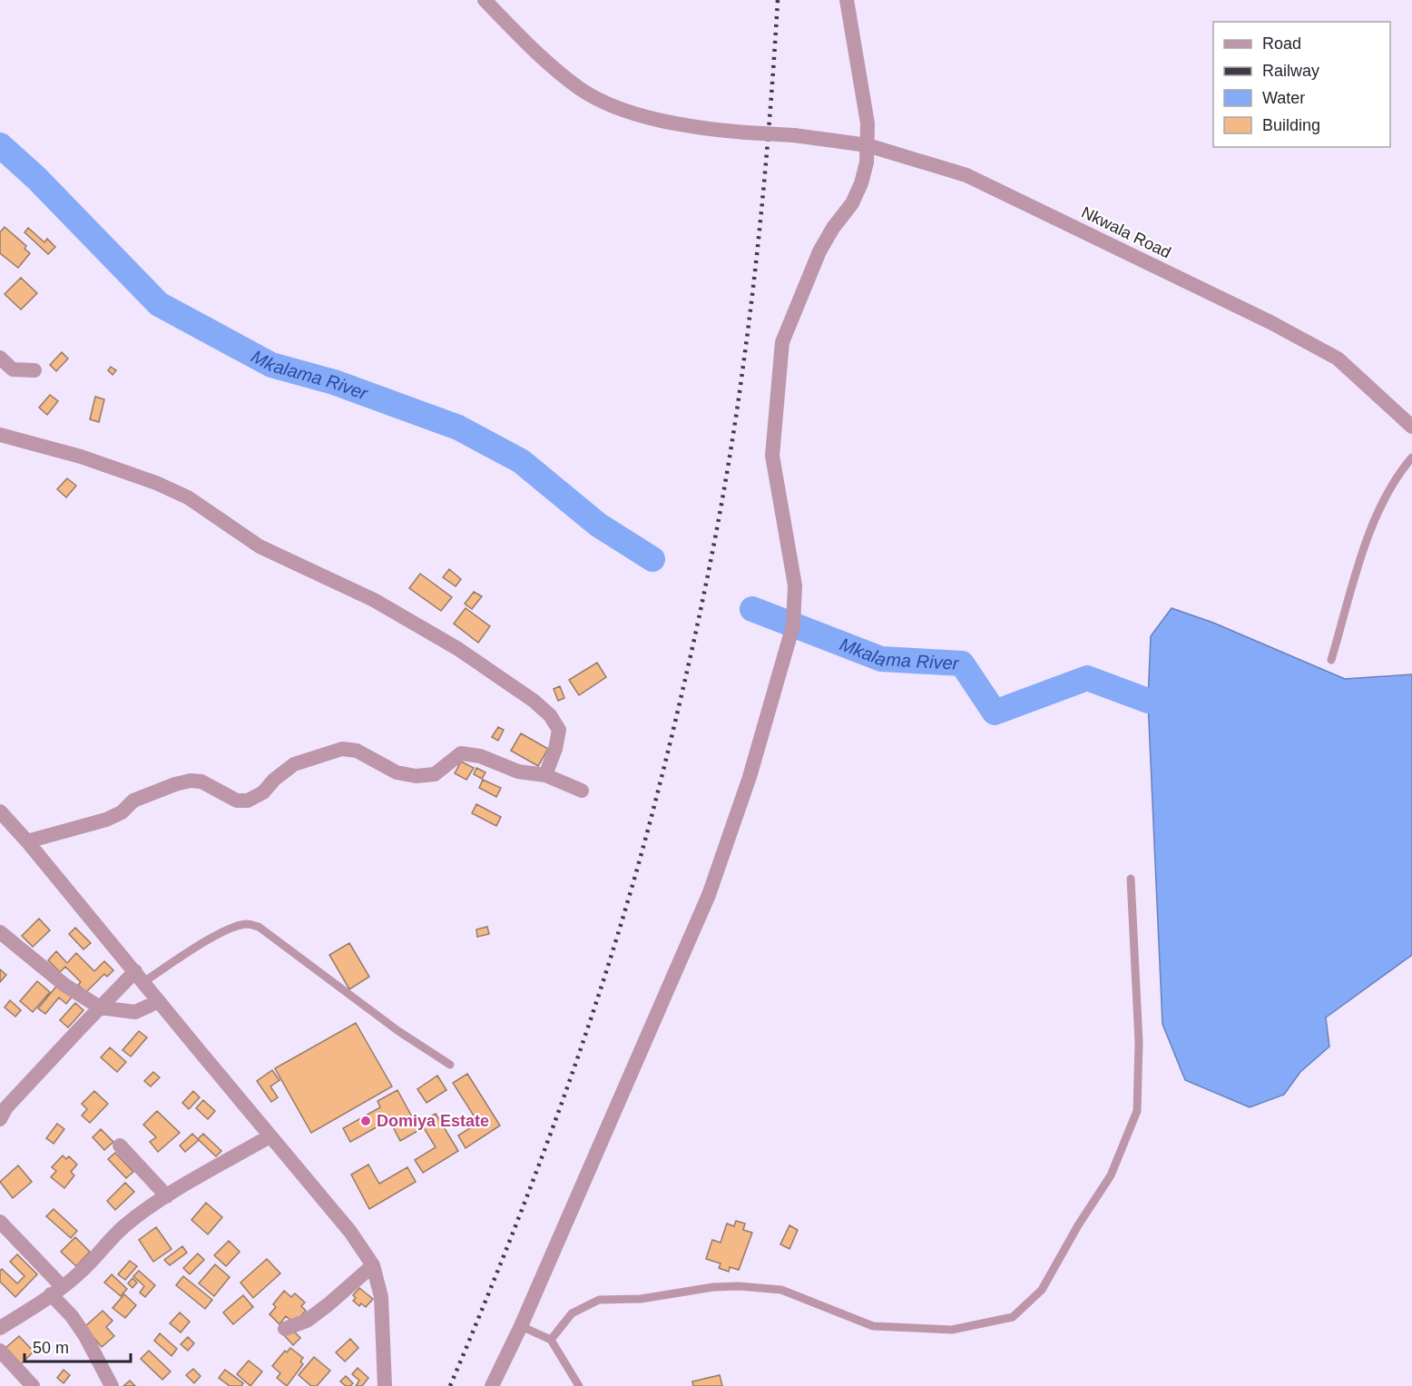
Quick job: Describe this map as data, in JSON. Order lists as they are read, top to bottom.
{
  "streets": {
    "street": ["Nkwala Road"]
  },
  "water": ["Mkalama River"],
  "places": ["Domiya Estate"],
  "legend": [
    "Road",
    "Railway",
    "Water",
    "Building"
  ],
  "scale_bar": "50 m"
}
